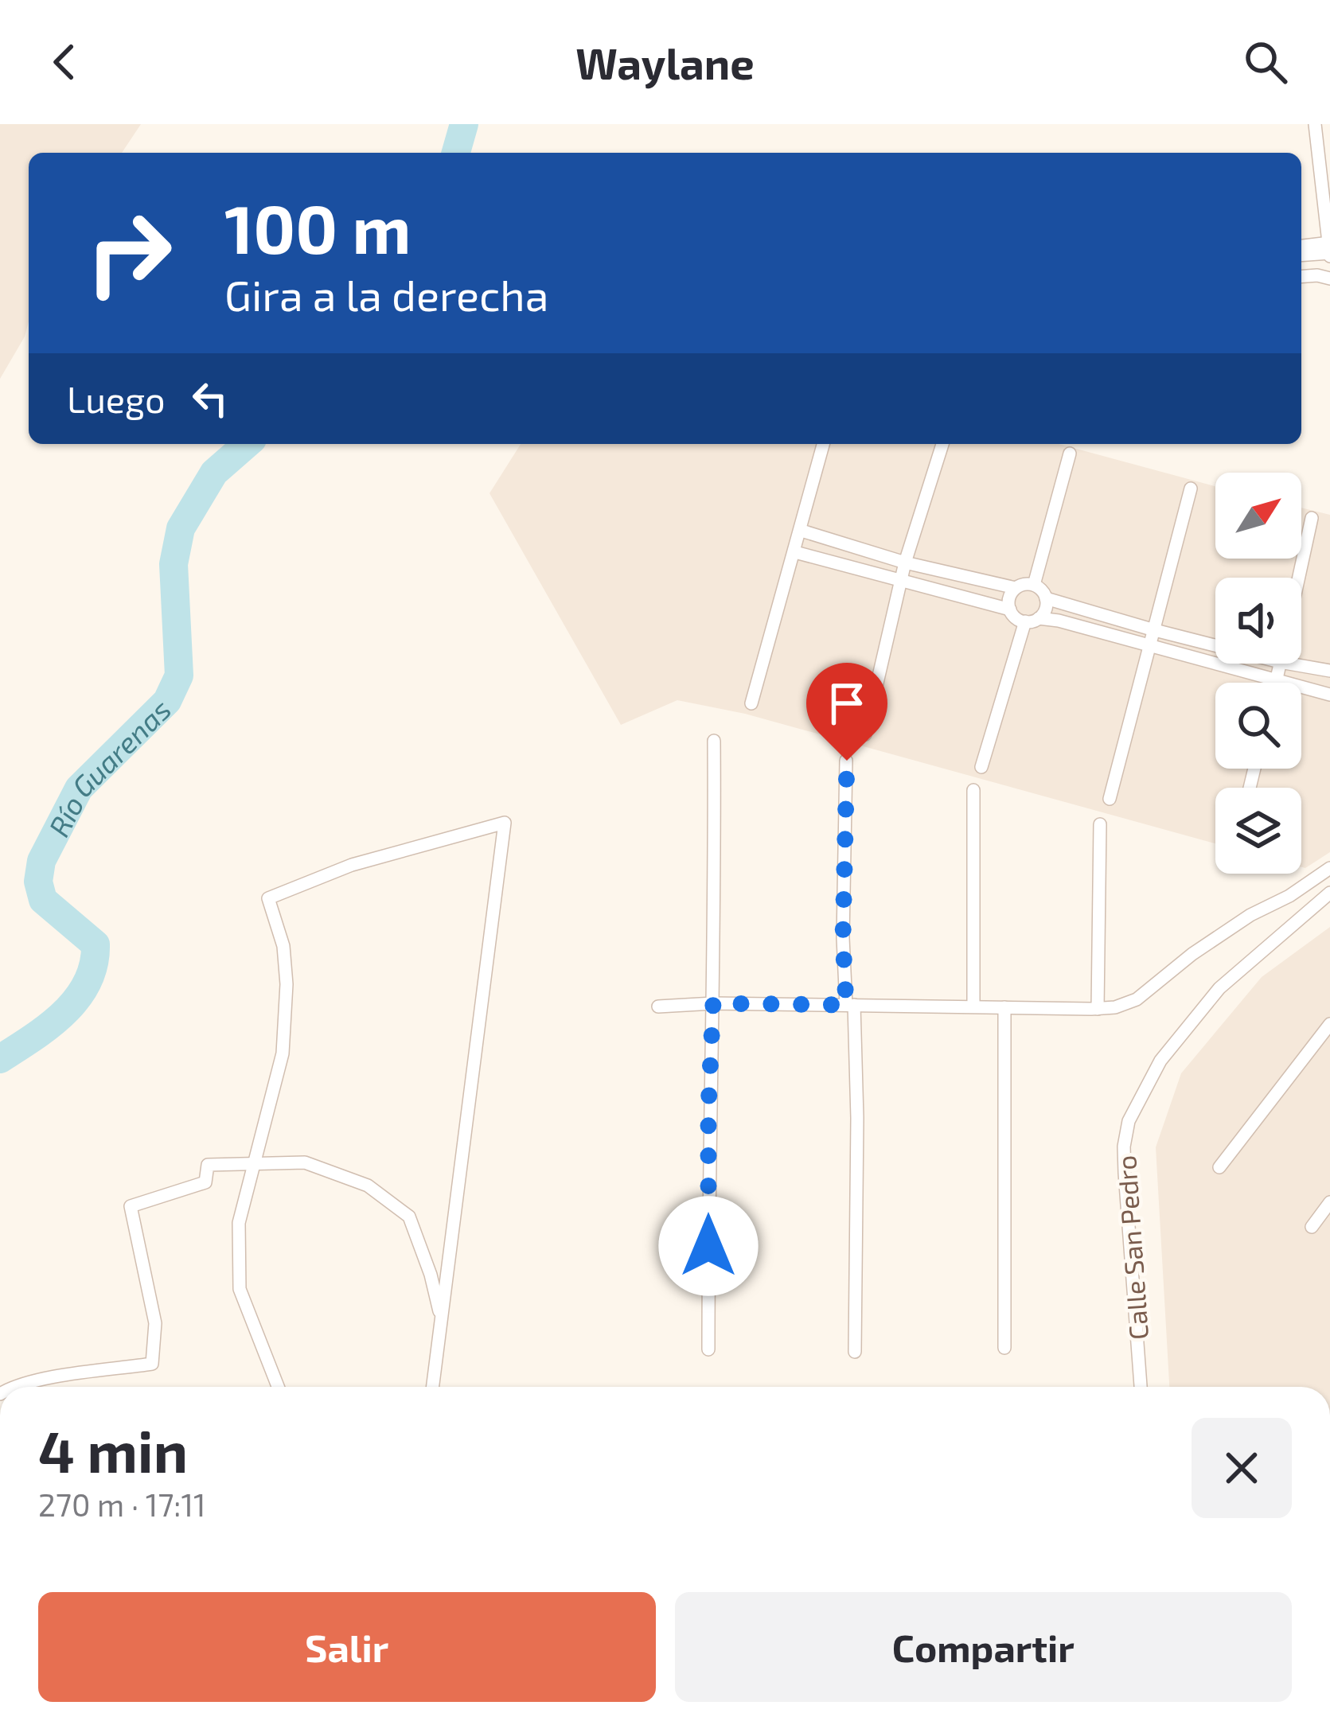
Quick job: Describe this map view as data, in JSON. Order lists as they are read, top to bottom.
{
  "streets": {
    "street": ["Calle San Pedro"]
  },
  "water": ["Río Guarenas"],
  "north": "top right",
  "page": {
    "header": "Waylane",
    "turn": ["100 m", "Gira a la derecha"],
    "then": "Luego",
    "heading": ["4 min", "270 m · 17:11"],
    "buttons": ["Salir", "Compartir"]
  }
}
